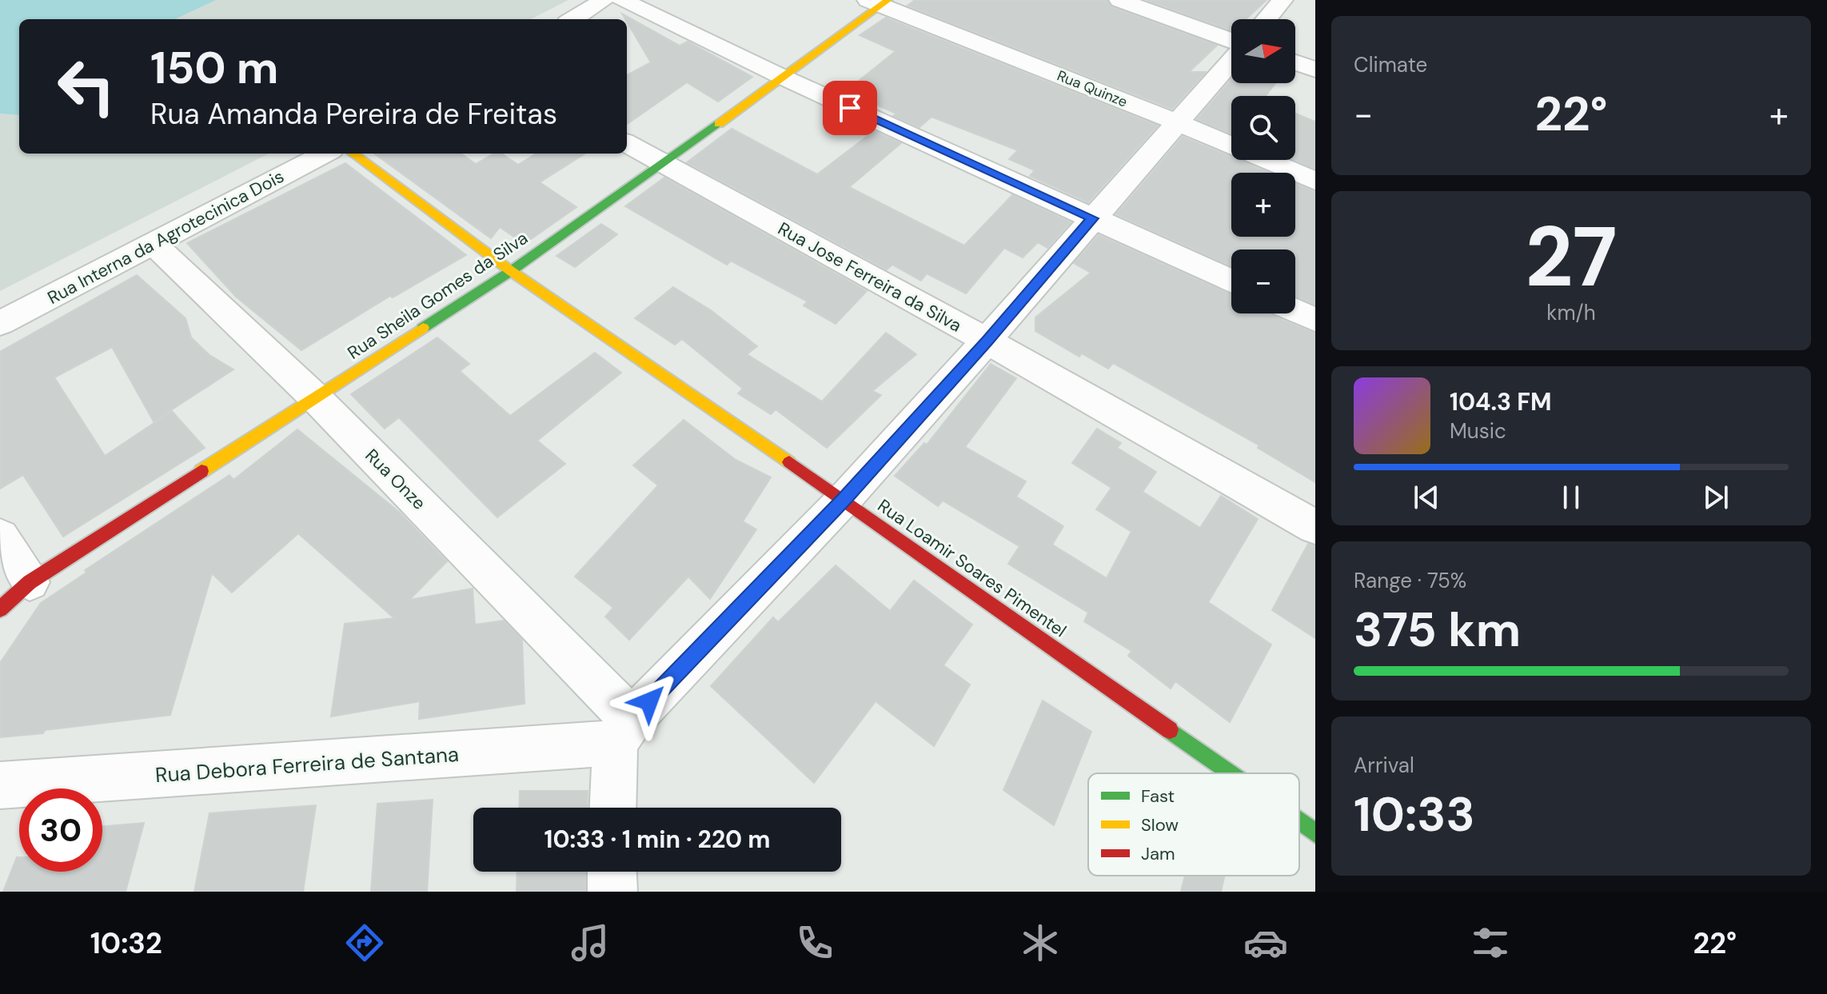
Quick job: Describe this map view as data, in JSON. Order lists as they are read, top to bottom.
{
  "streets": {
    "street": [
      "Rua Quinze",
      "Rua Interna da Agrotecinica Dois",
      "Rua Jose Ferreira da Silva",
      "Rua Sheila Gomes da Silva",
      "Rua Onze",
      "Rua Loamir Soares Pimentel",
      "Rua Debora Ferreira de Santana"
    ]
  },
  "crossings": [
    ["Rua Quinze", "Rua Sheila Gomes da Silva"],
    ["Rua Interna da Agrotecinica Dois", "Rua Onze"],
    ["Rua Jose Ferreira da Silva", "Rua Sheila Gomes da Silva"],
    ["Rua Sheila Gomes da Silva", "Rua Onze"],
    ["Rua Sheila Gomes da Silva", "Rua Loamir Soares Pimentel"],
    ["Rua Onze", "Rua Debora Ferreira de Santana"]
  ],
  "legend": ["Fast", "Slow", "Jam"],
  "north": "right",
  "page": {
    "tile": [
      "Climate",
      ["27", "km/h"],
      ["Range · 75%", "375 km"],
      ["Arrival", "10:33"]
    ],
    "map_buttons": ["+", "−"],
    "turn": ["150 m", "Rua Amanda Pereira de Freitas"],
    "heat": ["−", "22°", "+"],
    "song": ["104.3 FM", "Music"],
    "limit": "30",
    "trip": "10:33 · 1 min · 220 m",
    "tabs": ["10:32", "22°"]
  }
}
